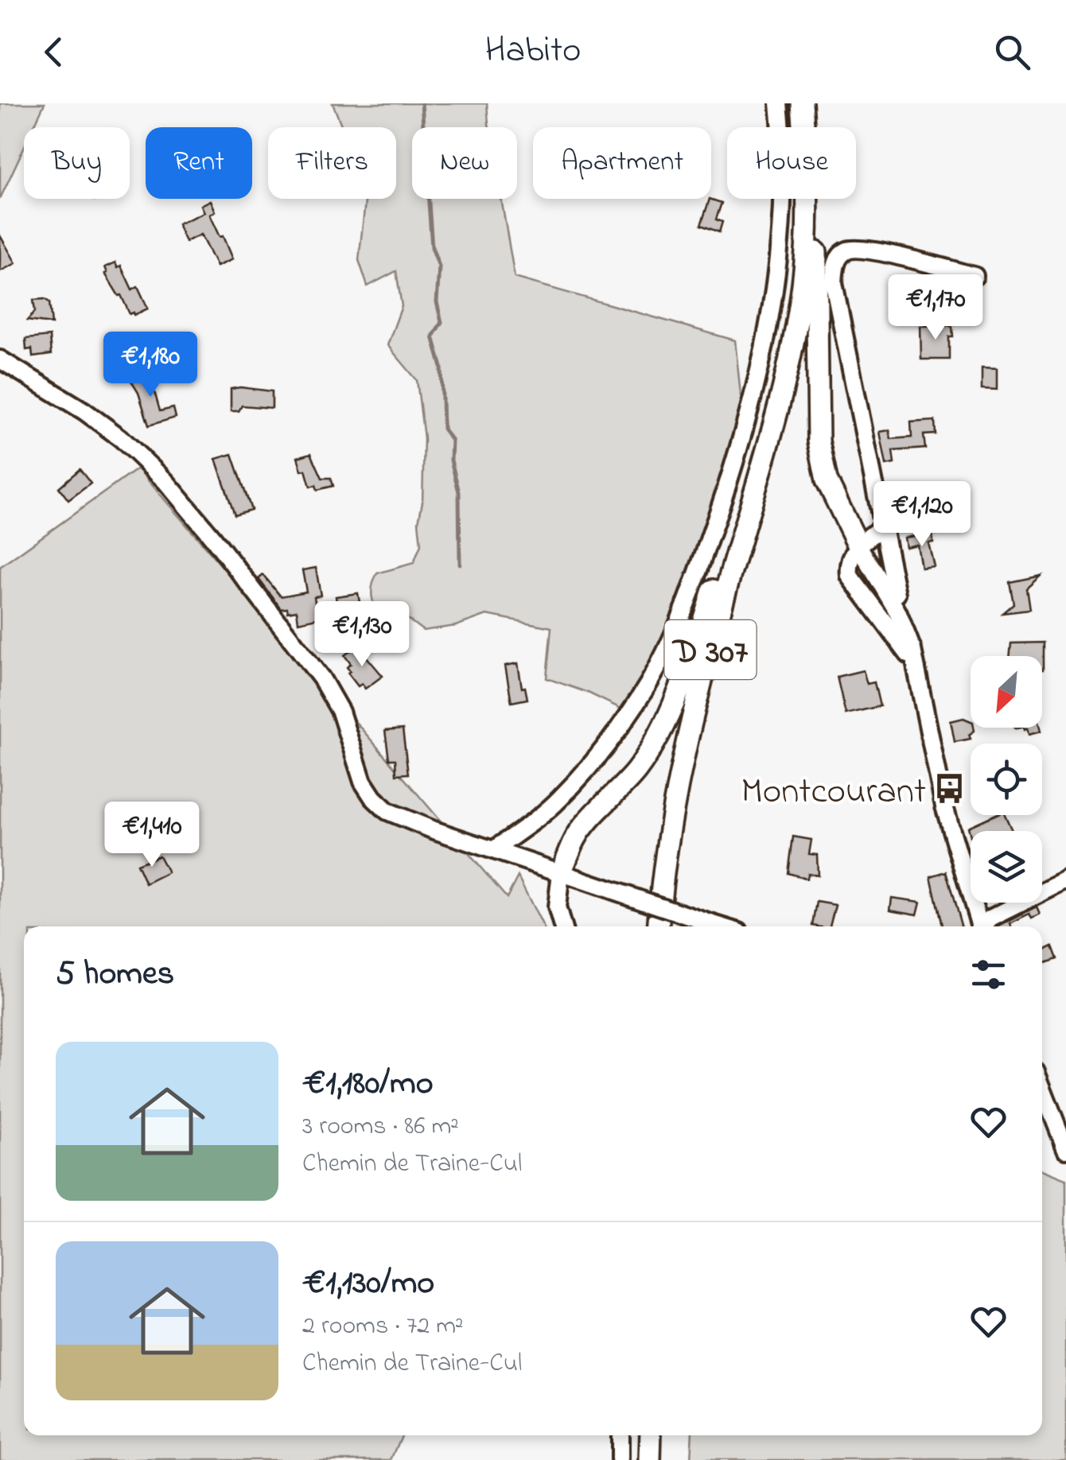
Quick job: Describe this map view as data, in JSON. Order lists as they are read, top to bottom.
{
  "streets": {
    "main road": ["D 307"]
  },
  "places": {
    "bus stop": ["Montcourant"]
  },
  "north": "bottom left",
  "page": {
    "header": "Habito",
    "chip": [
      "Buy",
      "Rent",
      "Filters",
      "New",
      "Apartment",
      "House"
    ],
    "price": [
      "€1,170",
      "€1,180",
      "€1,120",
      "€1,130",
      "€1,410"
    ],
    "heading": "5 homes",
    "list": [
      {
        "name": "€1,180/mo",
        "note": "3 rooms · 86 m² · Chemin de Traine-Cul"
      },
      {
        "name": "€1,130/mo",
        "note": "2 rooms · 72 m² · Chemin de Traine-Cul"
      }
    ]
  }
}
